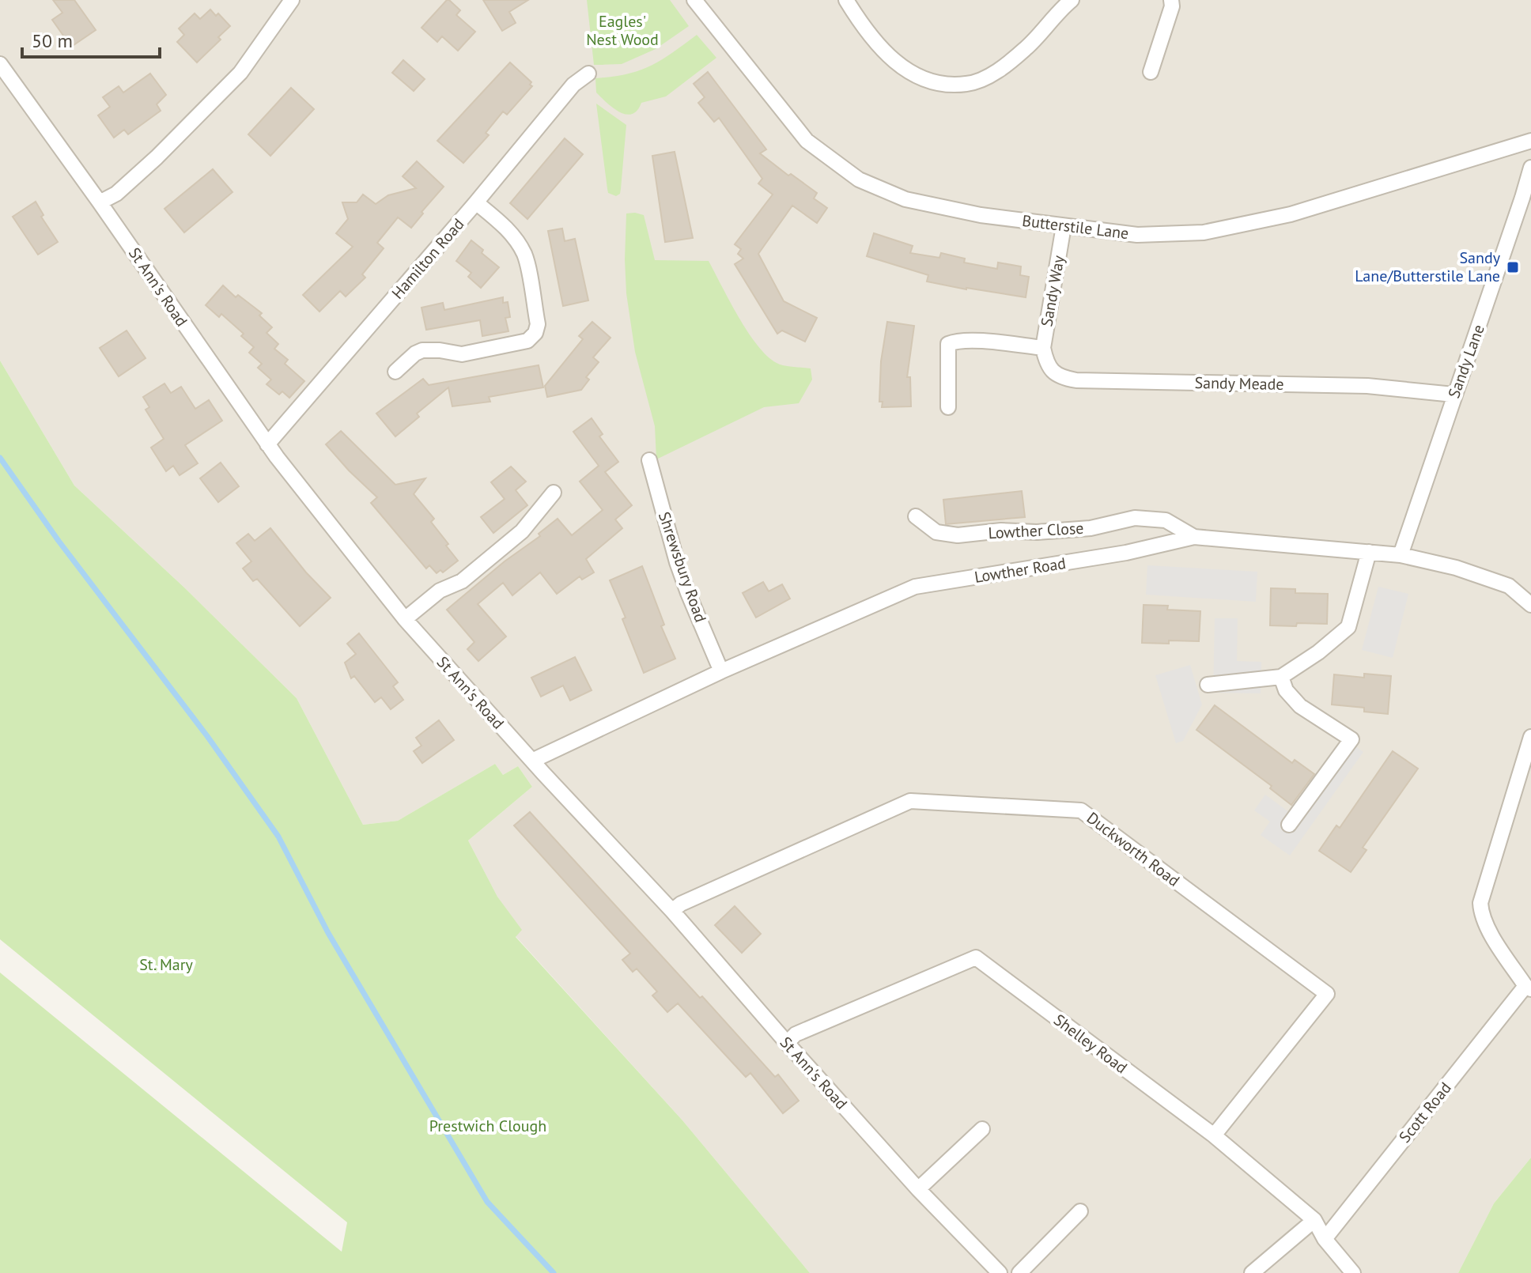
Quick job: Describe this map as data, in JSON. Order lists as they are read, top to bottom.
{
  "streets": {
    "street": [
      "Butterstile Lane",
      "Hamilton Road",
      "St Ann's Road",
      "Sandy Way",
      "Sandy Lane",
      "Sandy Meade",
      "Lowther Close",
      "Shrewsbury Road",
      "Lowther Road",
      "Duckworth Road",
      "Shelley Road",
      "Scott Road"
    ]
  },
  "crossings": [
    ["Butterstile Lane", "Sandy Way"],
    ["Hamilton Road", "St Ann's Road"],
    ["St Ann's Road", "Lowther Road"],
    ["St Ann's Road", "Duckworth Road"],
    ["St Ann's Road", "Shelley Road"],
    ["Sandy Way", "Sandy Meade"],
    ["Sandy Lane", "Sandy Meade"],
    ["Sandy Lane", "Lowther Road"],
    ["Lowther Close", "Lowther Road"],
    ["Shrewsbury Road", "Lowther Road"],
    ["Duckworth Road", "Shelley Road"],
    ["Shelley Road", "Scott Road"]
  ],
  "parks": ["Eagles' Nest Wood", "St. Mary", "Prestwich Clough"],
  "places": {
    "transit": ["Sandy Lane/Butterstile Lane"]
  },
  "scale_bar": "50 m"
}
